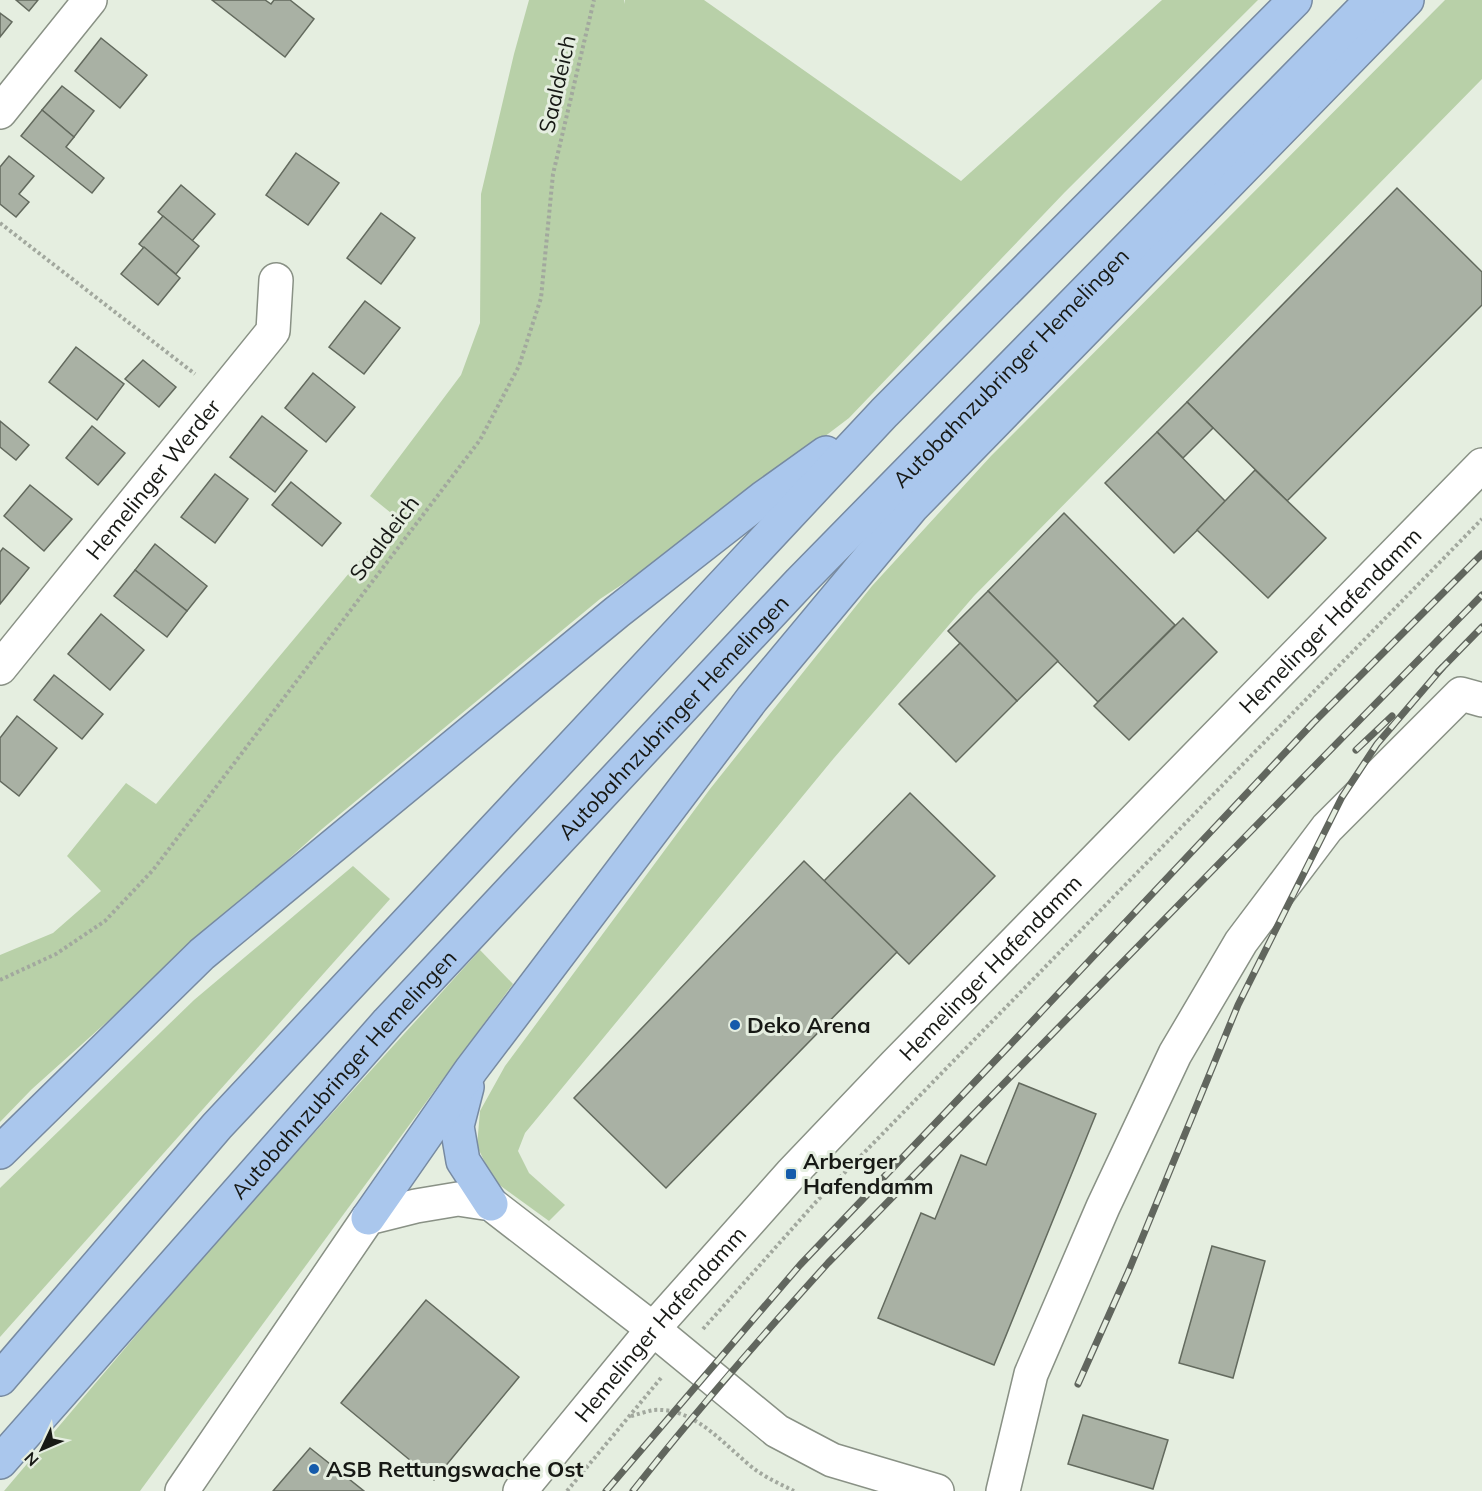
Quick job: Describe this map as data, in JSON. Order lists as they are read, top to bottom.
{
  "streets": {
    "highway": ["Autobahnzubringer Hemelingen"],
    "street": ["Hemelinger Werder", "Hemelinger Hafendamm"],
    "path": ["Saaldeich"]
  },
  "places": {
    "other": ["Deko Arena", "ASB Rettungswache Ost"],
    "transit": ["Arberger Hafendamm"]
  },
  "north": "bottom left"
}
